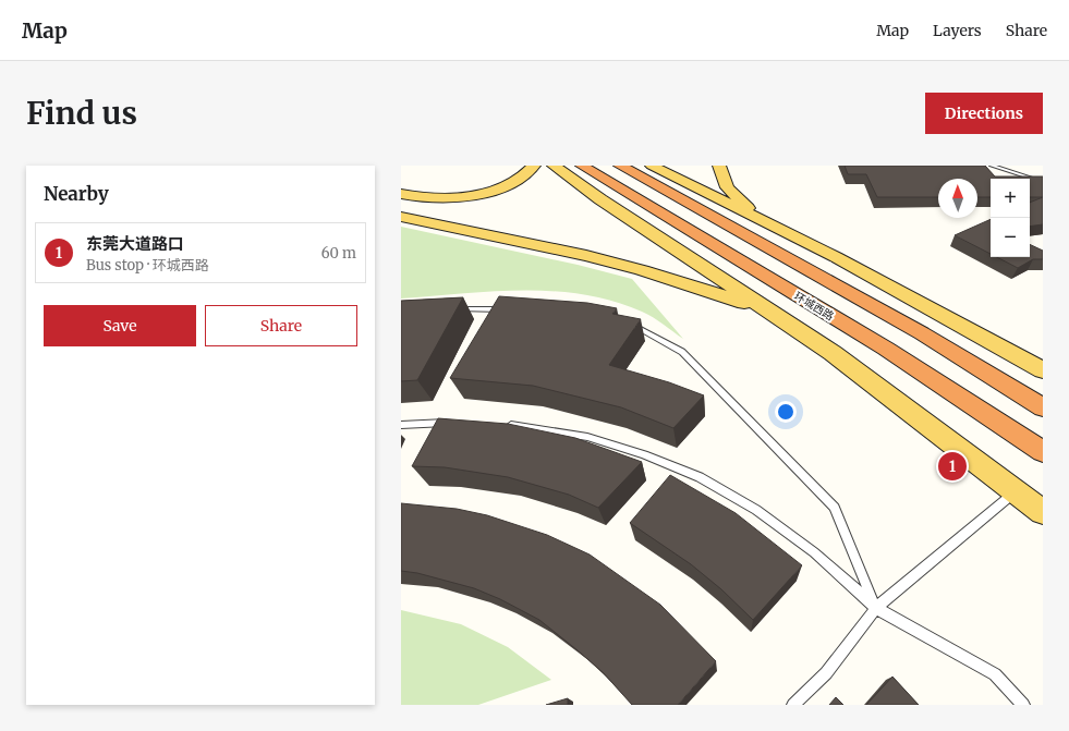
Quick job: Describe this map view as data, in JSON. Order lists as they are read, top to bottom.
{
  "streets": {
    "highway": ["环城西路"]
  },
  "north": "top",
  "page": {
    "header": "Map",
    "nav": ["Map", "Layers", "Share"],
    "buttons": [
      "Directions",
      ["Save", "Share"]
    ],
    "title": "Find us",
    "heading": "Nearby",
    "map_buttons": ["+", "−"],
    "list": [
      {
        "mark": "1",
        "name": "东莞大道路口",
        "note": "Bus stop · 环城西路",
        "value": "60 m"
      }
    ],
    "pins": "1"
  }
}
